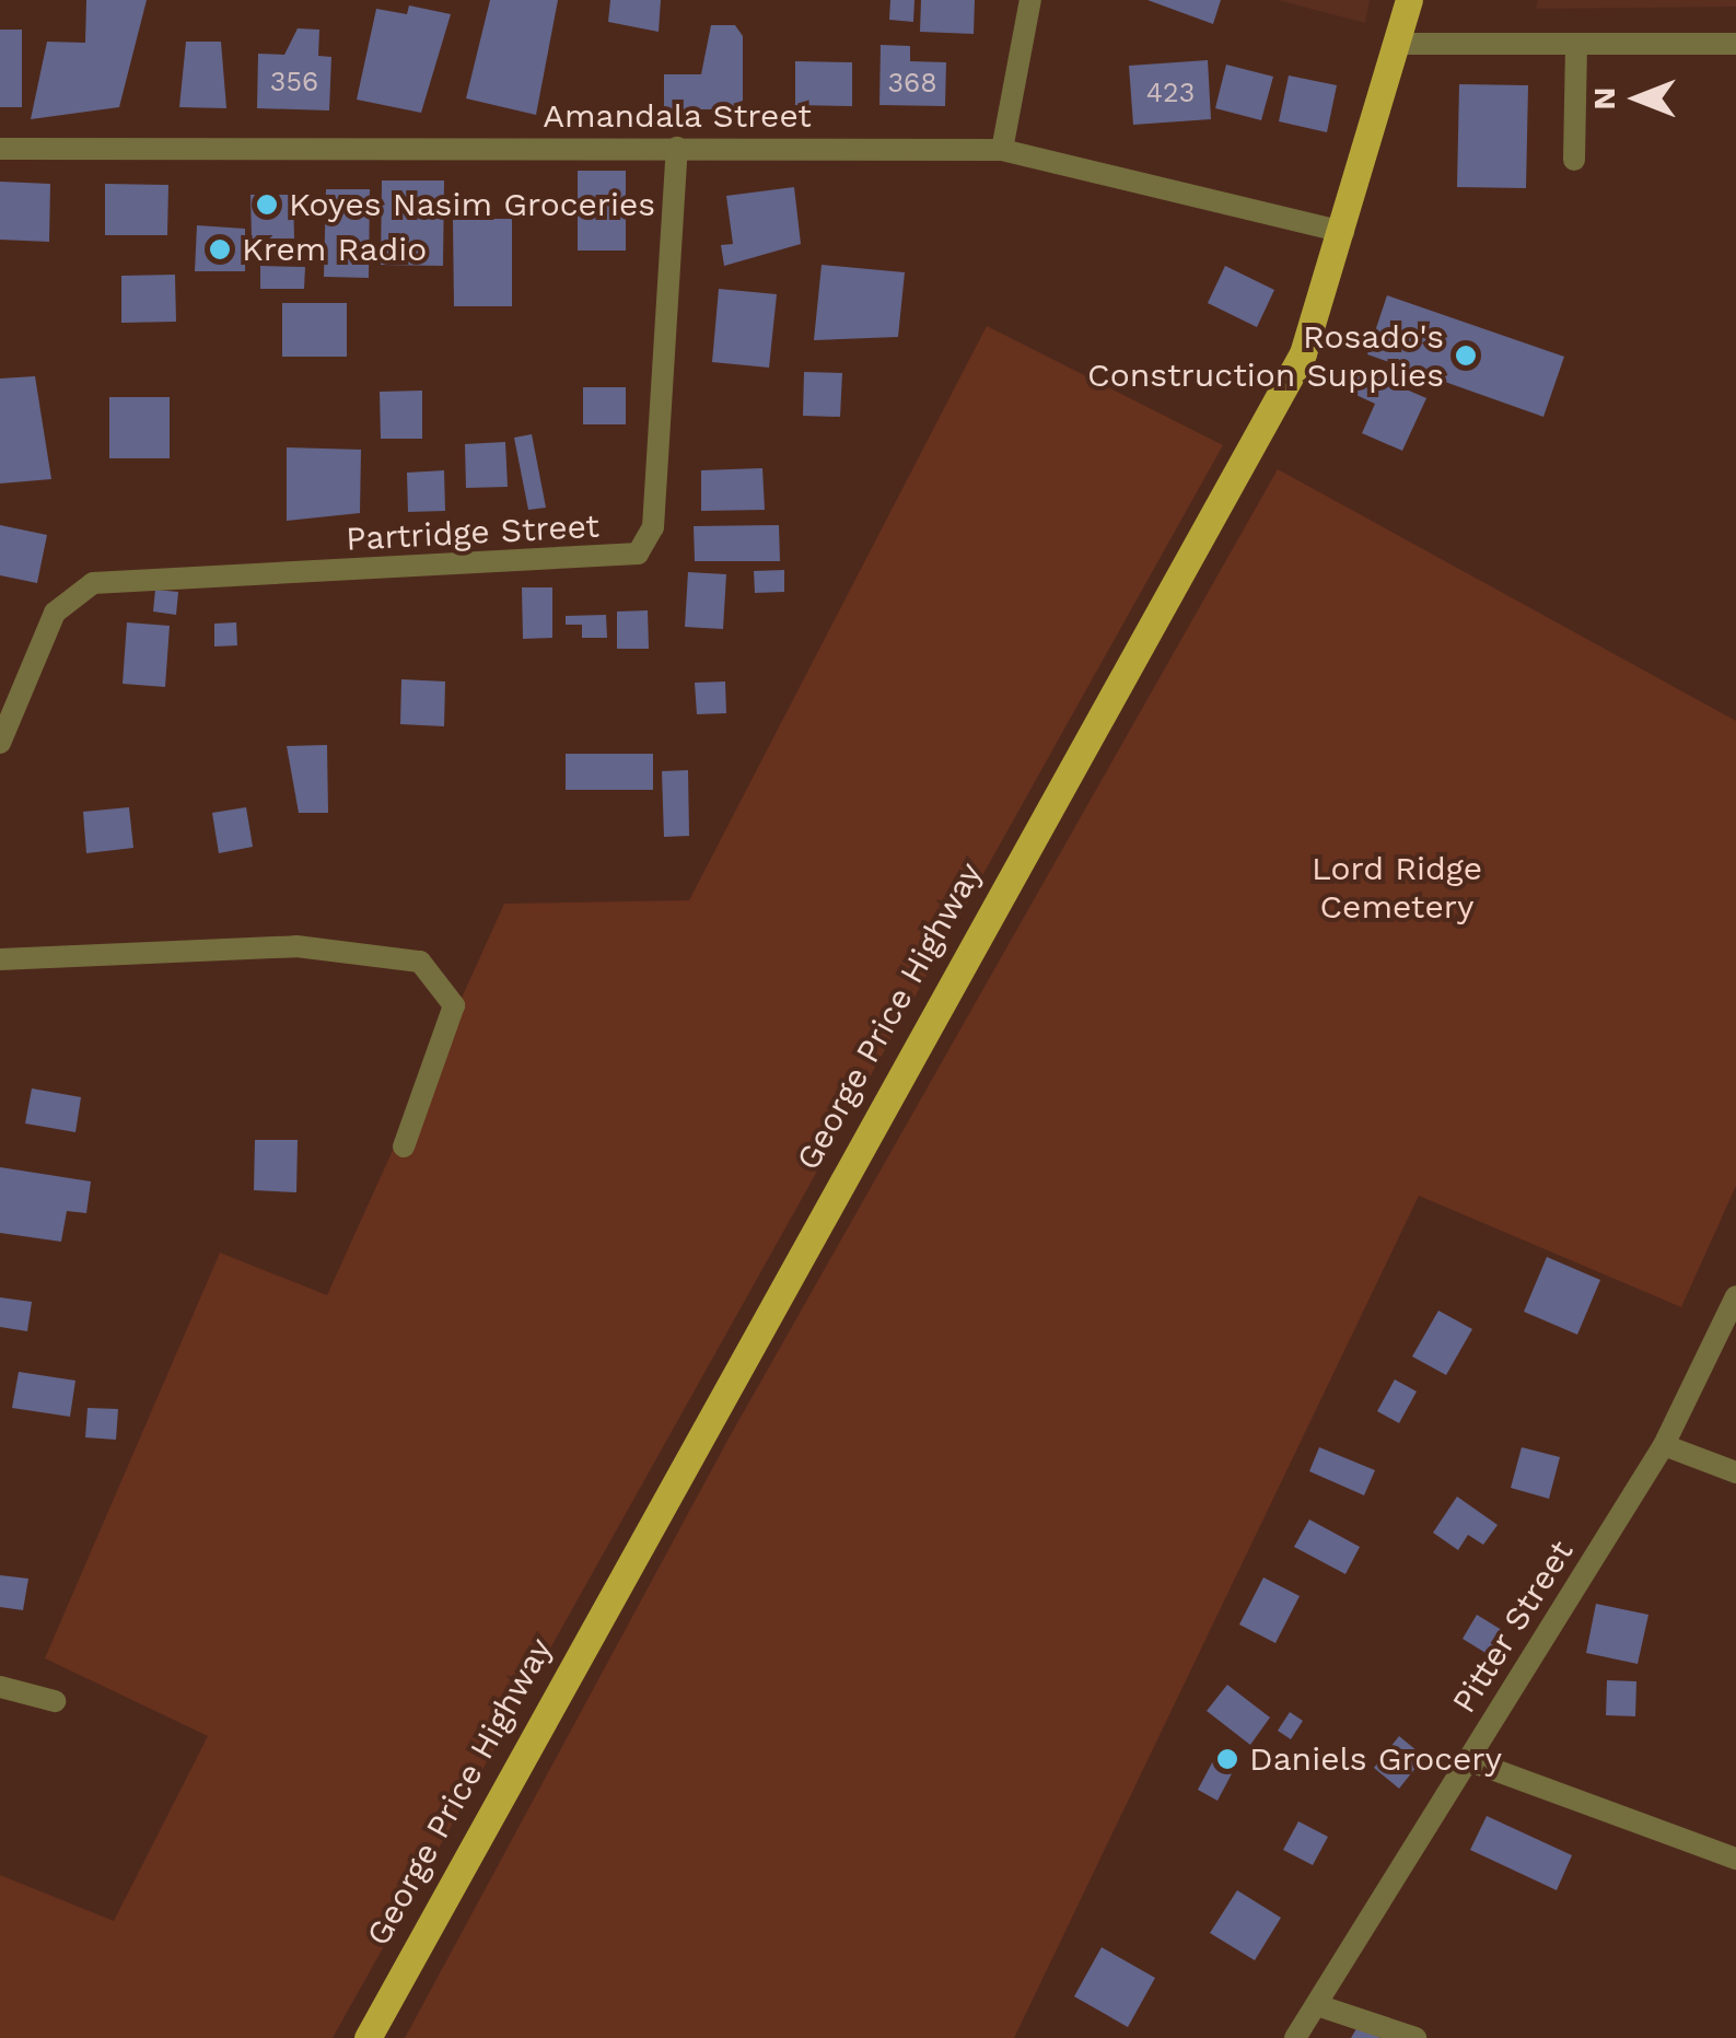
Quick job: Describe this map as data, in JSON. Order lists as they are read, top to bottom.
{
  "streets": {
    "main road": ["George Price Highway"],
    "street": ["Amandala Street", "Partridge Street", "Pitter Street"]
  },
  "crossings": [
    ["Amandala Street", "Partridge Street"],
    ["Amandala Street", "George Price Highway"]
  ],
  "parks": ["Lord Ridge Cemetery"],
  "places": [
    "Koyes Nasim Groceries",
    "Krem Radio",
    "Rosado's Construction Supplies",
    "Daniels Grocery"
  ],
  "house_numbers": ["356", "368", "423"],
  "north": "left"
}
